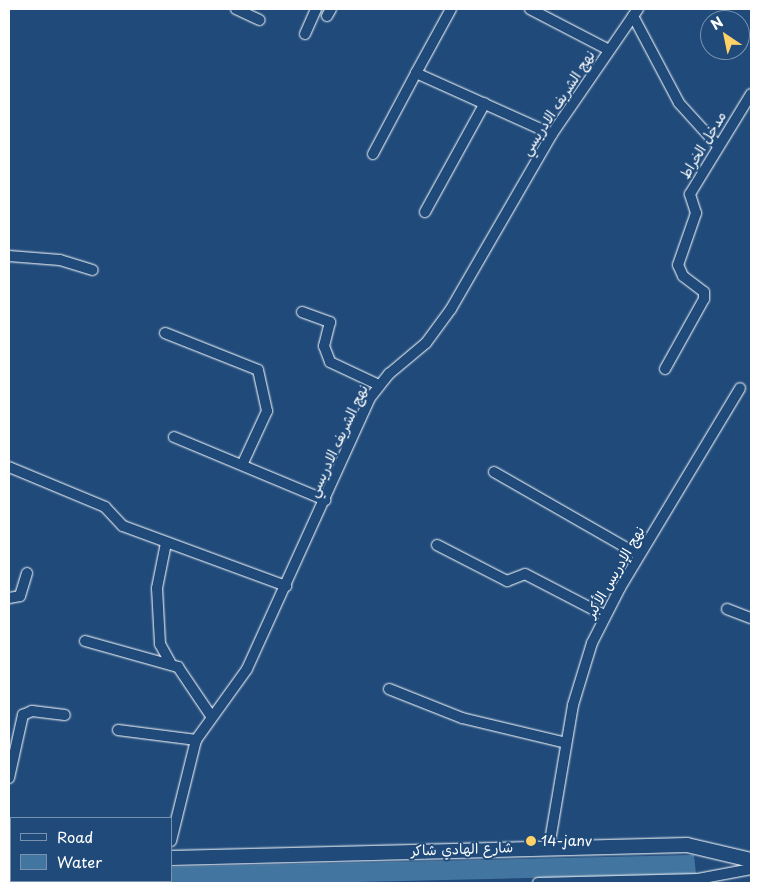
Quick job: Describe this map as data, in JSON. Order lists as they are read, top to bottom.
{
  "streets": {
    "main road": ["شارع الهادي شاكر"],
    "street": ["نهج الشريف الادريسي", "مدخل الخراط", "نهج الإدريس الأكبر"]
  },
  "crossings": [
    ["نهج الإدريس الأكبر", "شارع الهادي شاكر"]
  ],
  "places": ["14-janv"],
  "legend": ["Road", "Water"],
  "north": "top left"
}
